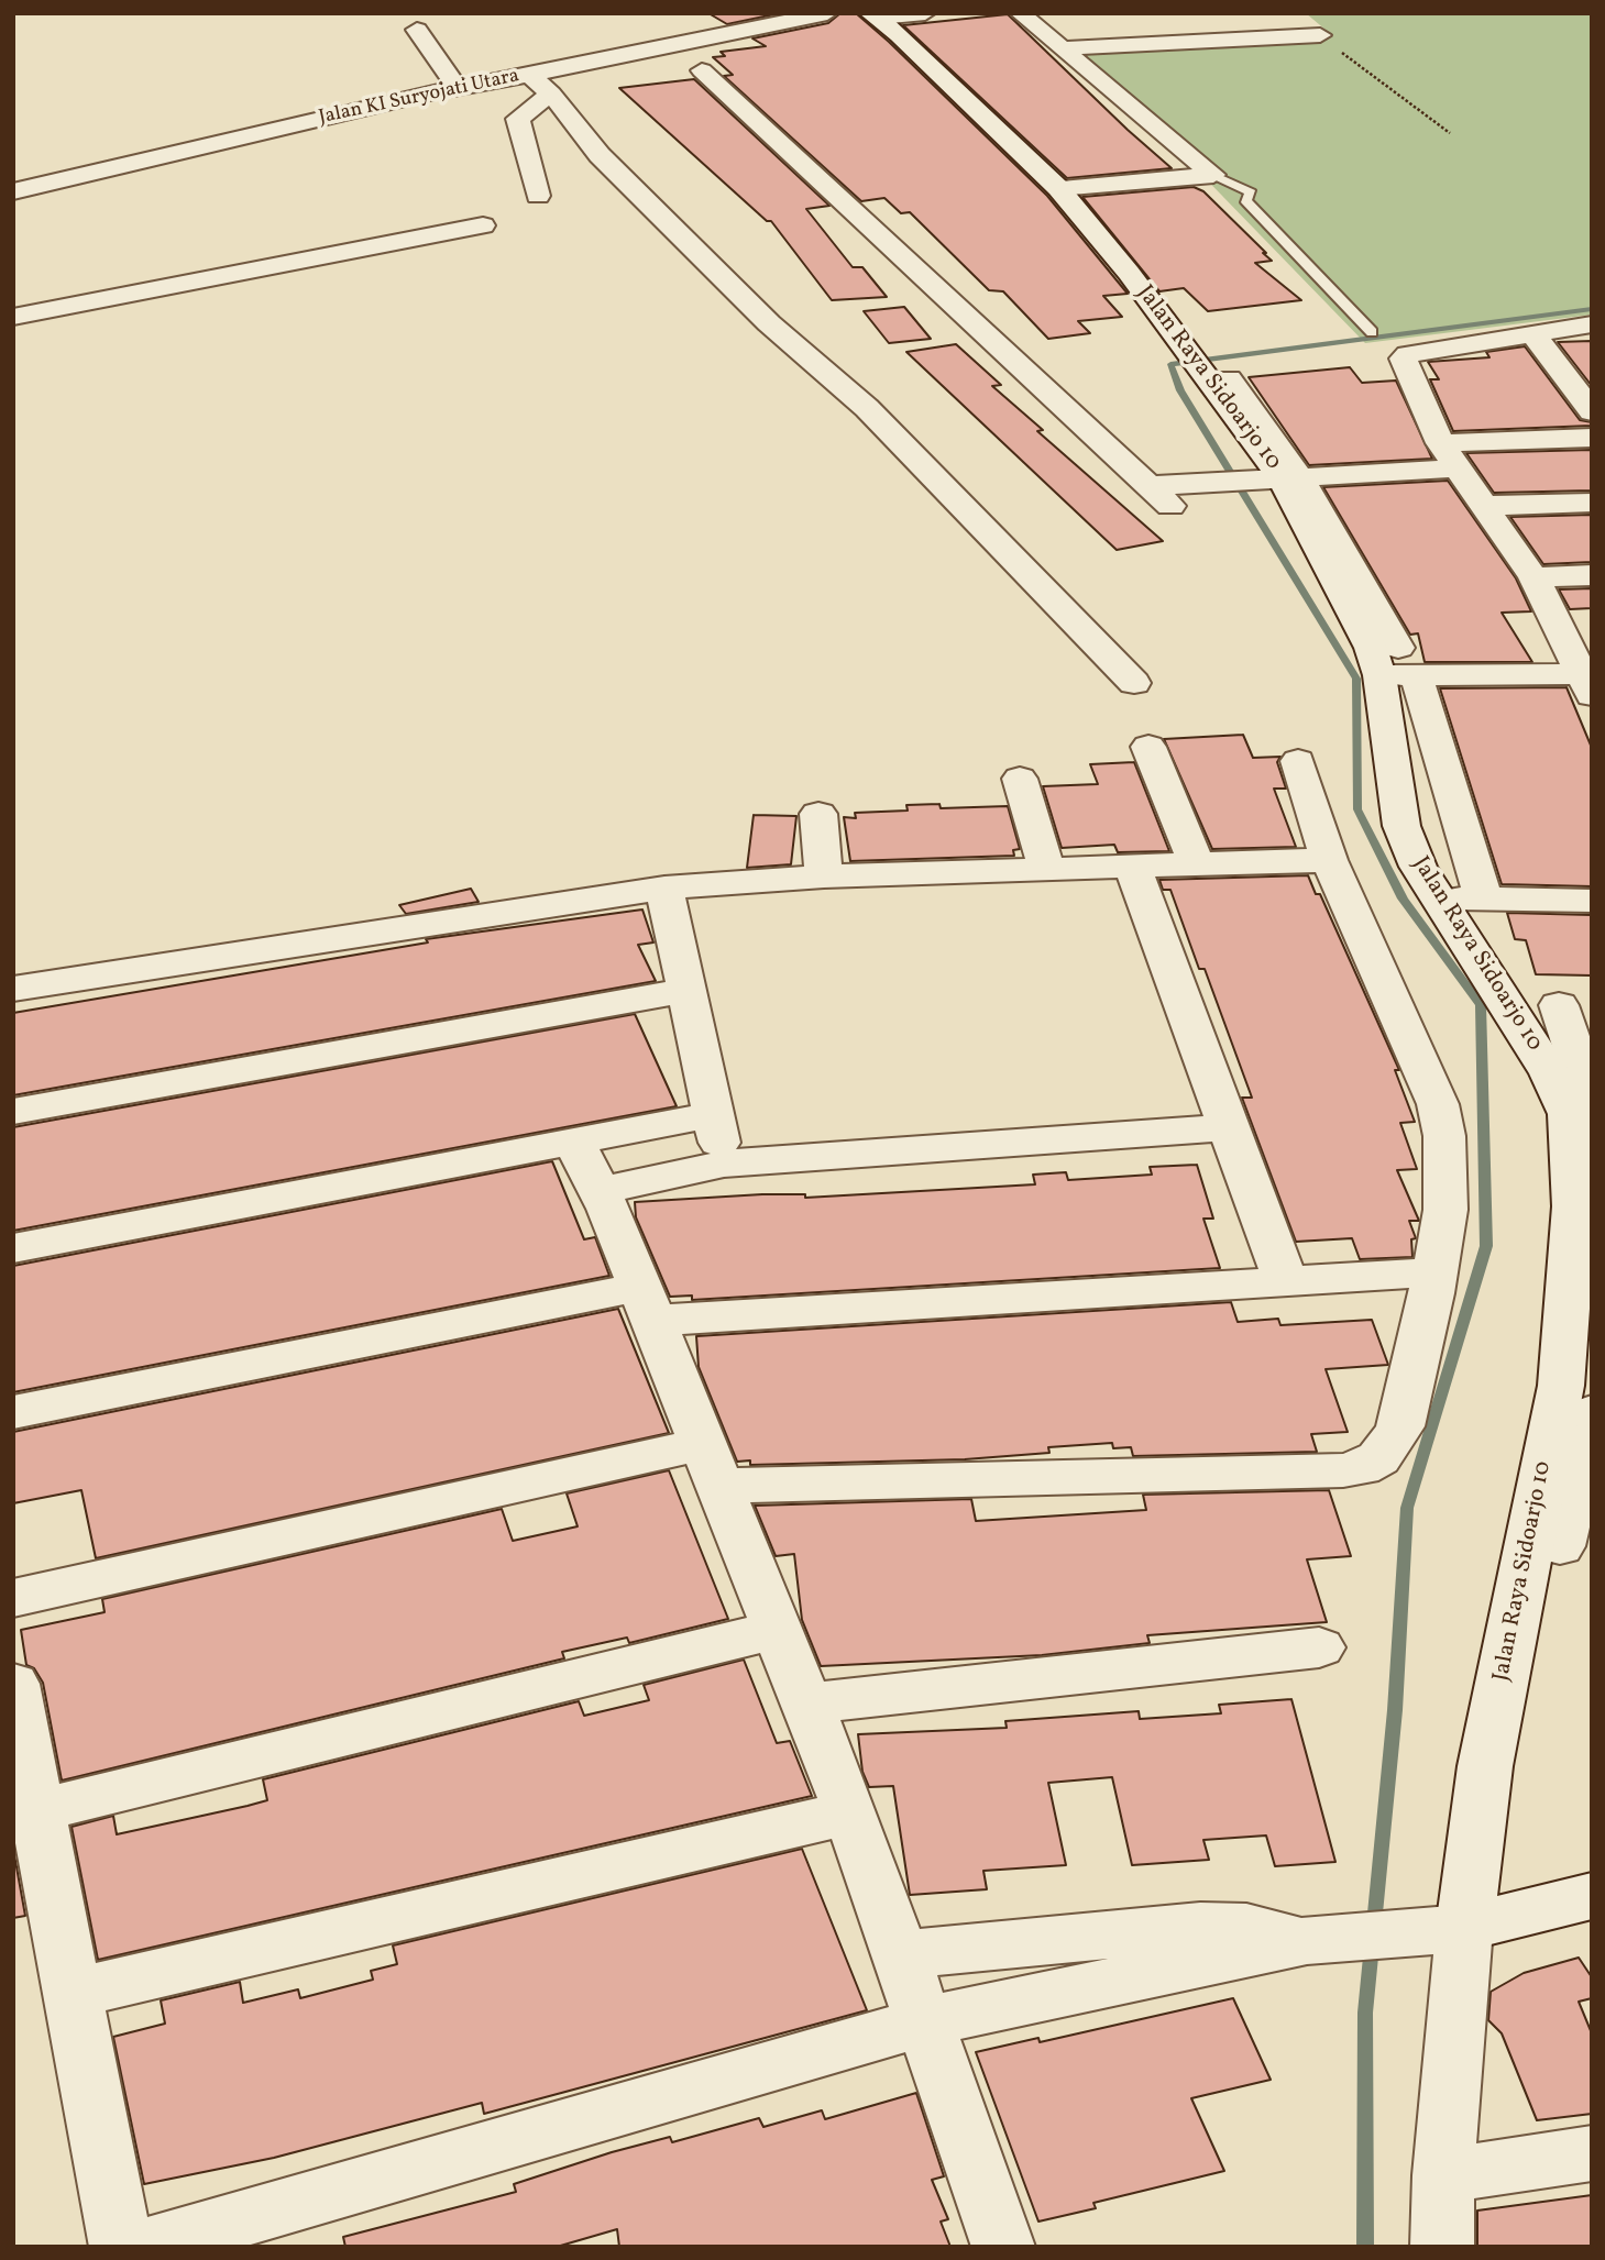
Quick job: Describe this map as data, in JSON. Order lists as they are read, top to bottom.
{
  "streets": {
    "street": ["Jalan KI Suryojati Utara", "Jalan Raya Sidoarjo 10"]
  }
}
